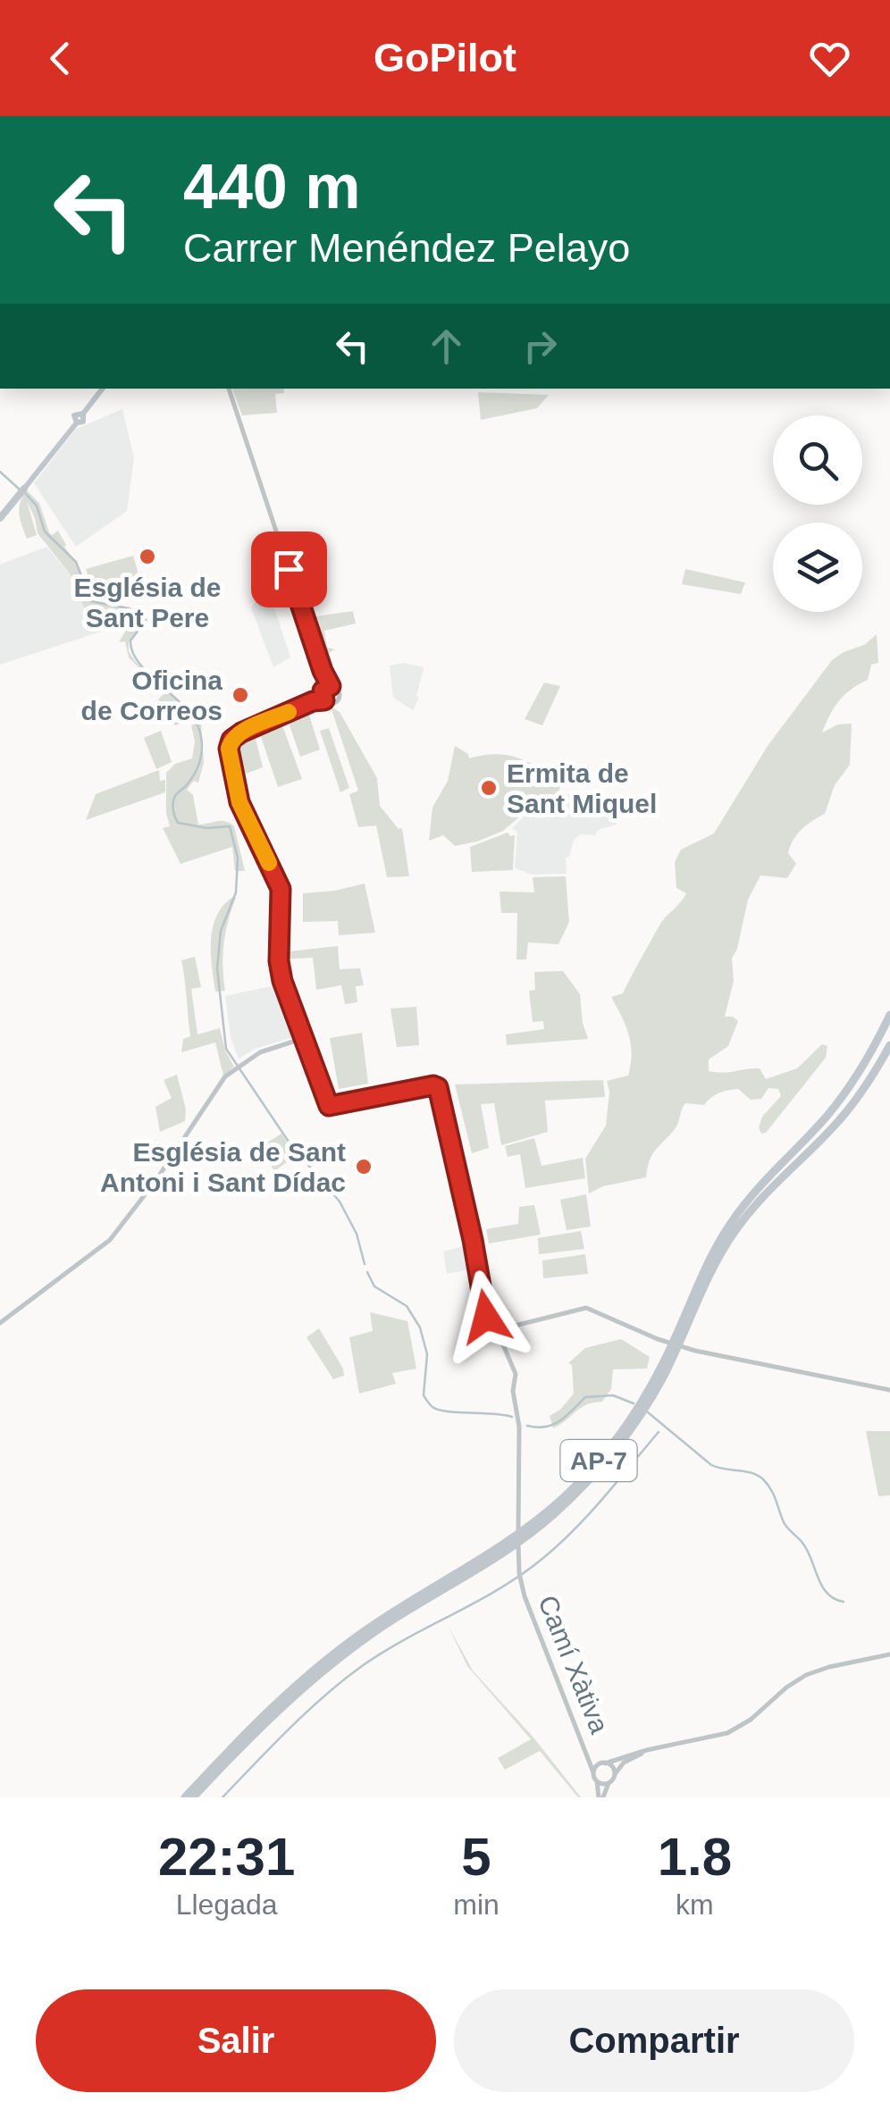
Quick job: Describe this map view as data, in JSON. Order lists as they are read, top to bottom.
{
  "streets": {
    "highway": ["AP-7"],
    "street": ["Camí Xàtiva"]
  },
  "places": [
    "Església de Sant Pere",
    "Oficina de Correos",
    "Ermita de Sant Miquel",
    "Església de Sant Antoni i Sant Dídac"
  ],
  "page": {
    "header": "GoPilot",
    "turn": ["440 m", "Carrer Menéndez Pelayo"],
    "eta": [
      "22:31",
      "Llegada",
      "5",
      "min",
      "1.8",
      "km"
    ],
    "buttons": ["Salir", "Compartir"]
  }
}
